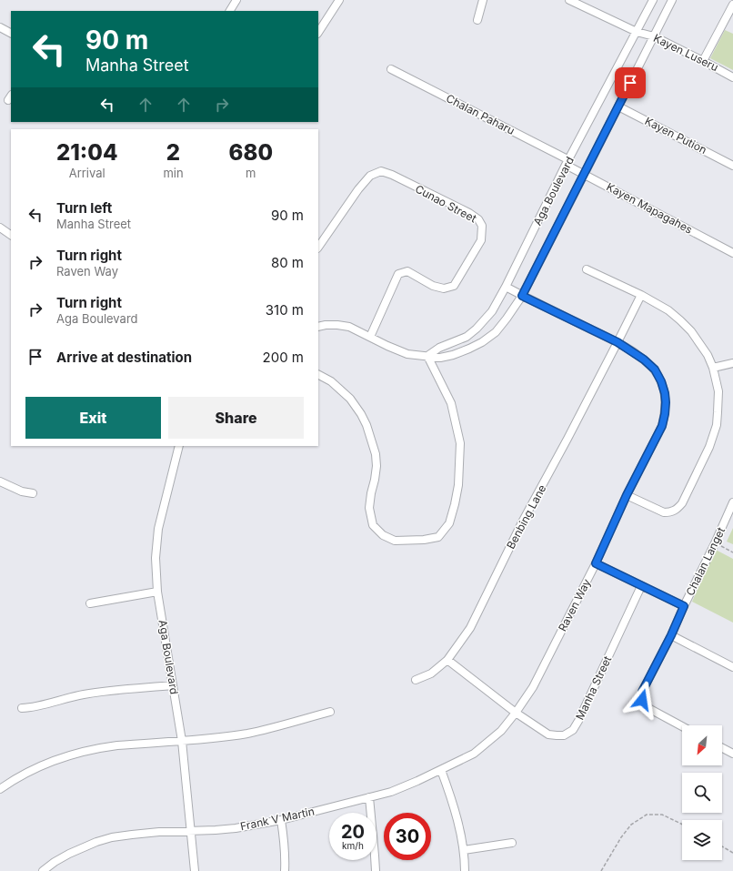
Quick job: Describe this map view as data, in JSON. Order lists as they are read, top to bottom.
{
  "streets": {
    "street": [
      "Kayen Luseru",
      "Chalan Paharu",
      "Kayen Pution",
      "Aga Boulevard",
      "Cunao Street",
      "Kayen Mapagahes",
      "Benbing Lane",
      "Chalan Langet",
      "Raven Way",
      "Manha Street",
      "Frank V Martin"
    ]
  },
  "crossings": [
    ["Kayen Luseru", "Aga Boulevard"],
    ["Chalan Paharu", "Aga Boulevard"],
    ["Chalan Paharu", "Kayen Mapagahes"],
    ["Kayen Pution", "Aga Boulevard"],
    ["Aga Boulevard", "Cunao Street"],
    ["Aga Boulevard", "Kayen Mapagahes"],
    ["Aga Boulevard", "Raven Way"],
    ["Aga Boulevard", "Frank V Martin"],
    ["Benbing Lane", "Raven Way"],
    ["Raven Way", "Manha Street"],
    ["Raven Way", "Frank V Martin"],
    ["Manha Street", "Frank V Martin"]
  ],
  "north": "bottom left",
  "page": {
    "turn": ["90 m", "Manha Street"],
    "eta": [
      "21:04",
      "Arrival",
      "2",
      "min",
      "680",
      "m"
    ],
    "list": [
      {
        "name": "Turn left",
        "note": "Manha Street",
        "value": "90 m"
      },
      {
        "name": "Turn right",
        "note": "Raven Way",
        "value": "80 m"
      },
      {
        "name": "Turn right",
        "note": "Aga Boulevard",
        "value": "310 m"
      },
      {
        "name": "Arrive at destination",
        "value": "200 m"
      }
    ],
    "buttons": ["Exit", "Share"],
    "speed": "20 km/h",
    "limit": "30"
  }
}
